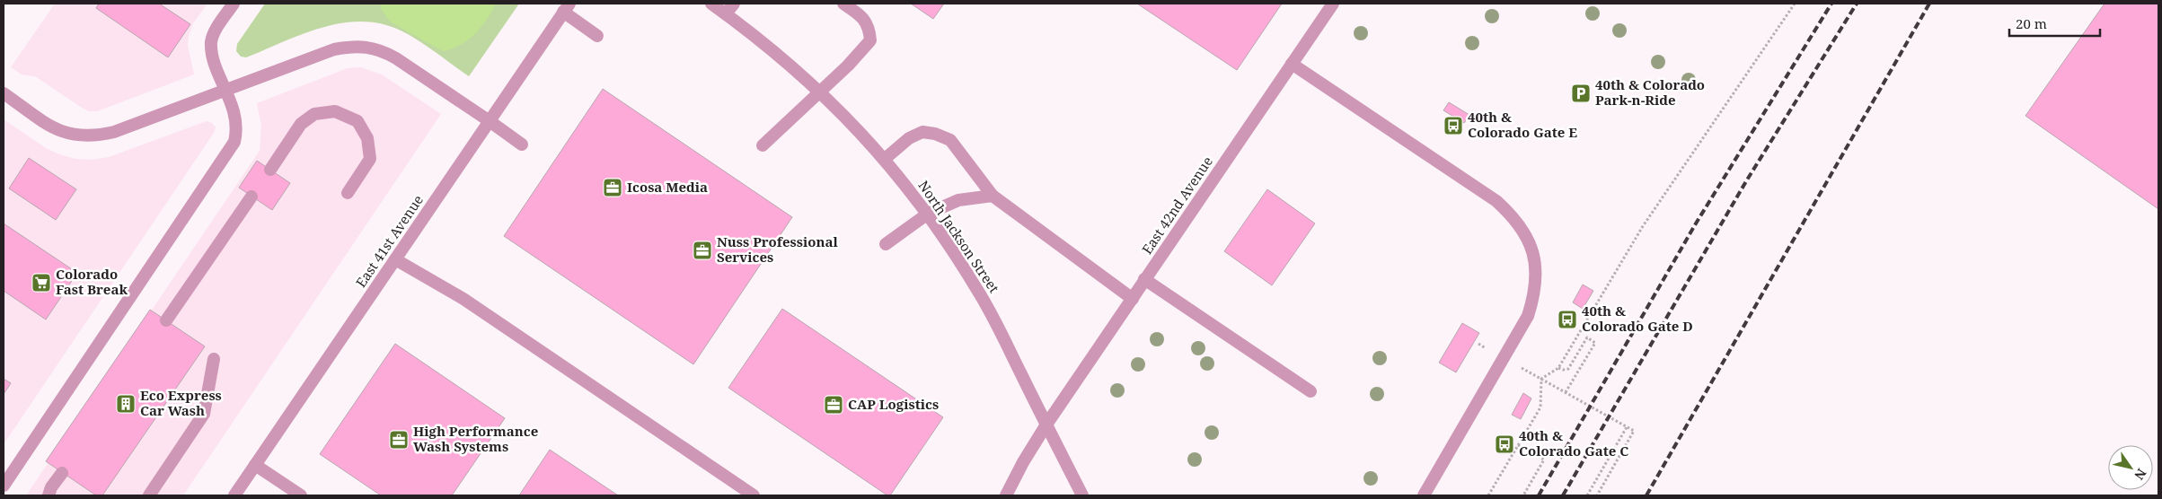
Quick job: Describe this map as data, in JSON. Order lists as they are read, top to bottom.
{
  "streets": {
    "street": ["East 42nd Avenue", "North Jackson Street", "East 41st Avenue"]
  },
  "crossings": [
    ["East 42nd Avenue", "North Jackson Street"]
  ],
  "places": {
    "parking": ["40th & Colorado Park-n-Ride"],
    "bus stop": ["40th & Colorado Gate E", "40th & Colorado Gate D", "40th & Colorado Gate C"],
    "office": [
      "Icosa Media",
      "Nuss Professional Services",
      "CAP Logistics",
      "High Performance Wash Systems"
    ],
    "supermarket": ["Colorado Fast Break"],
    "building": ["Eco Express Car Wash"]
  },
  "scale_bar": "20 m",
  "north": "bottom right"
}
